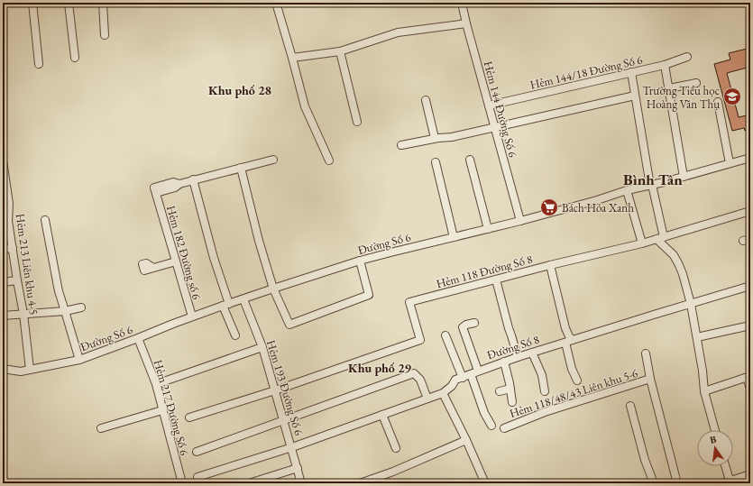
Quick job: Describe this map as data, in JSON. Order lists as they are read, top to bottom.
{
  "streets": {
    "street": [
      "Hẻm 144/18 Đường Số 6",
      "Hẻm 144 Đường Số 6",
      "Đường Số 6",
      "Hẻm 182 Đường số 6",
      "Hẻm 213 Liên khu 4-5",
      "Hẻm 118 Đường Số 8",
      "Đường Số 8",
      "Hẻm 193 Đường Số 6",
      "Hẻm 118/48/43 Liên khu 5-6",
      "Hẻm 217 Đường Số 6"
    ]
  },
  "crossings": [
    ["Hẻm 144/18 Đường Số 6", "Hẻm 144 Đường Số 6"],
    ["Hẻm 144 Đường Số 6", "Đường Số 6"],
    ["Đường Số 6", "Hẻm 182 Đường số 6"],
    ["Đường Số 6", "Hẻm 213 Liên khu 4-5"],
    ["Đường Số 6", "Hẻm 193 Đường Số 6"],
    ["Đường Số 6", "Hẻm 217 Đường Số 6"],
    ["Hẻm 118 Đường Số 8", "Hẻm 193 Đường Số 6"],
    ["Đường Số 8", "Hẻm 193 Đường Số 6"]
  ],
  "districts": ["Khu phố 28", "Bình Tân", "Khu phố 29"],
  "places": {
    "school or university": ["Trường Tiểu học Hoàng Văn Thụ"],
    "supermarket": ["Bách Hóa Xanh"]
  },
  "north": "top"
}
